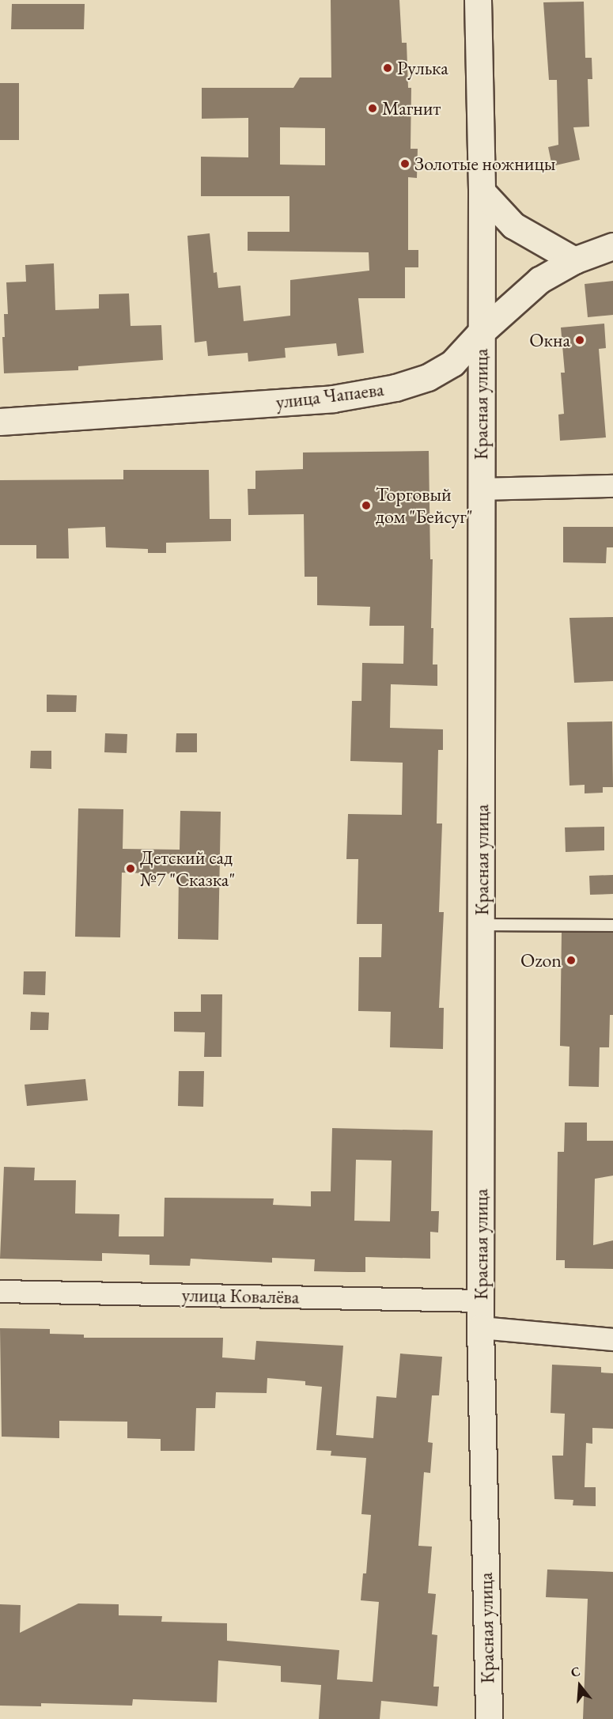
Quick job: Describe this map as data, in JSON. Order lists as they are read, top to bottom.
{
  "streets": {
    "street": ["улица Чапаева", "Красная улица", "улица Ковалёва"]
  },
  "crossings": [
    ["улица Чапаева", "Красная улица"],
    ["Красная улица", "улица Ковалёва"]
  ],
  "places": [
    "Рулька",
    "Магнит",
    "Золотые ножницы",
    "Окна",
    "Торговый дом \"Бейсуг\"",
    "Детский сад №7 \"Сказка\"",
    "Ozon"
  ],
  "north": "top"
}
